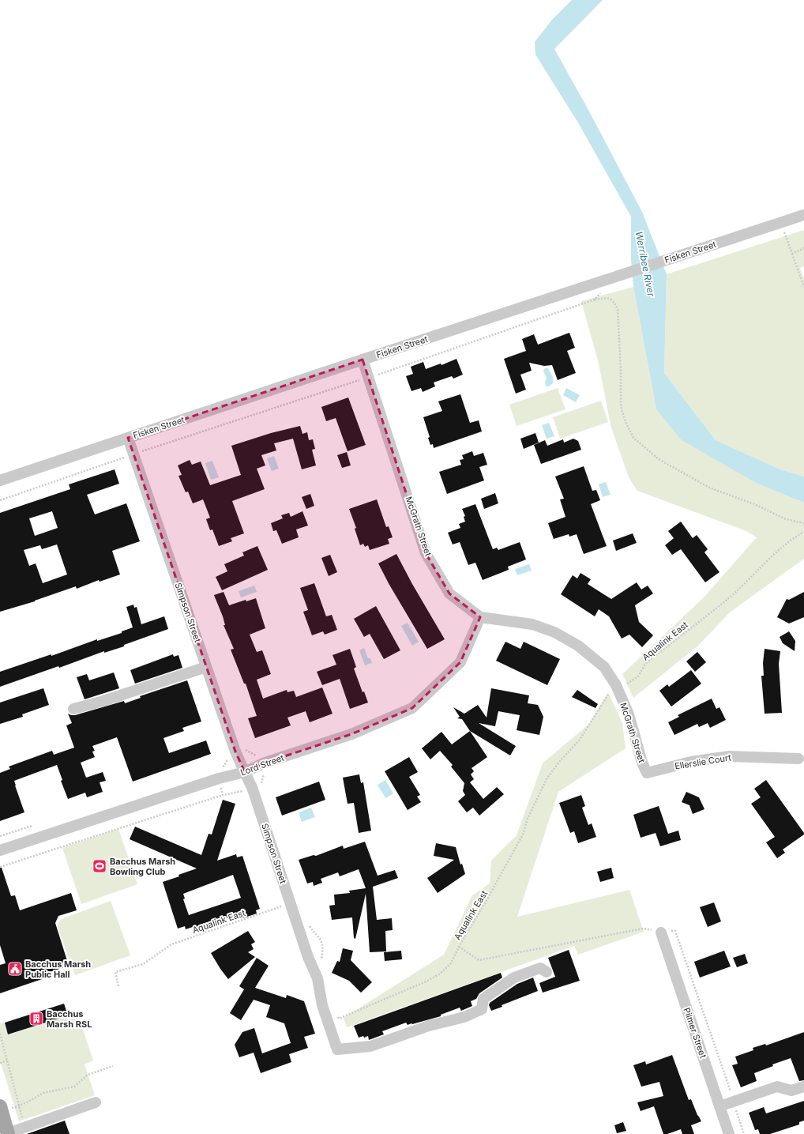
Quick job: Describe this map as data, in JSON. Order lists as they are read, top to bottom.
{
  "streets": {
    "street": [
      "Fisken Street",
      "McGrath Street",
      "Simpson Street",
      "Ellerslie Court",
      "Lord Street",
      "Pilmer Street"
    ],
    "path": ["Aqualink East"]
  },
  "crossings": [
    ["Fisken Street", "McGrath Street"],
    ["Fisken Street", "Simpson Street"],
    ["McGrath Street", "Aqualink East"],
    ["McGrath Street", "Ellerslie Court"],
    ["McGrath Street", "Lord Street"],
    ["Simpson Street", "Aqualink East"],
    ["Simpson Street", "Lord Street"]
  ],
  "water": ["Werribee River"],
  "places": {
    "sports": ["Bacchus Marsh Bowling Club"],
    "public building": ["Bacchus Marsh Public Hall"],
    "building": ["Bacchus Marsh RSL"]
  }
}
